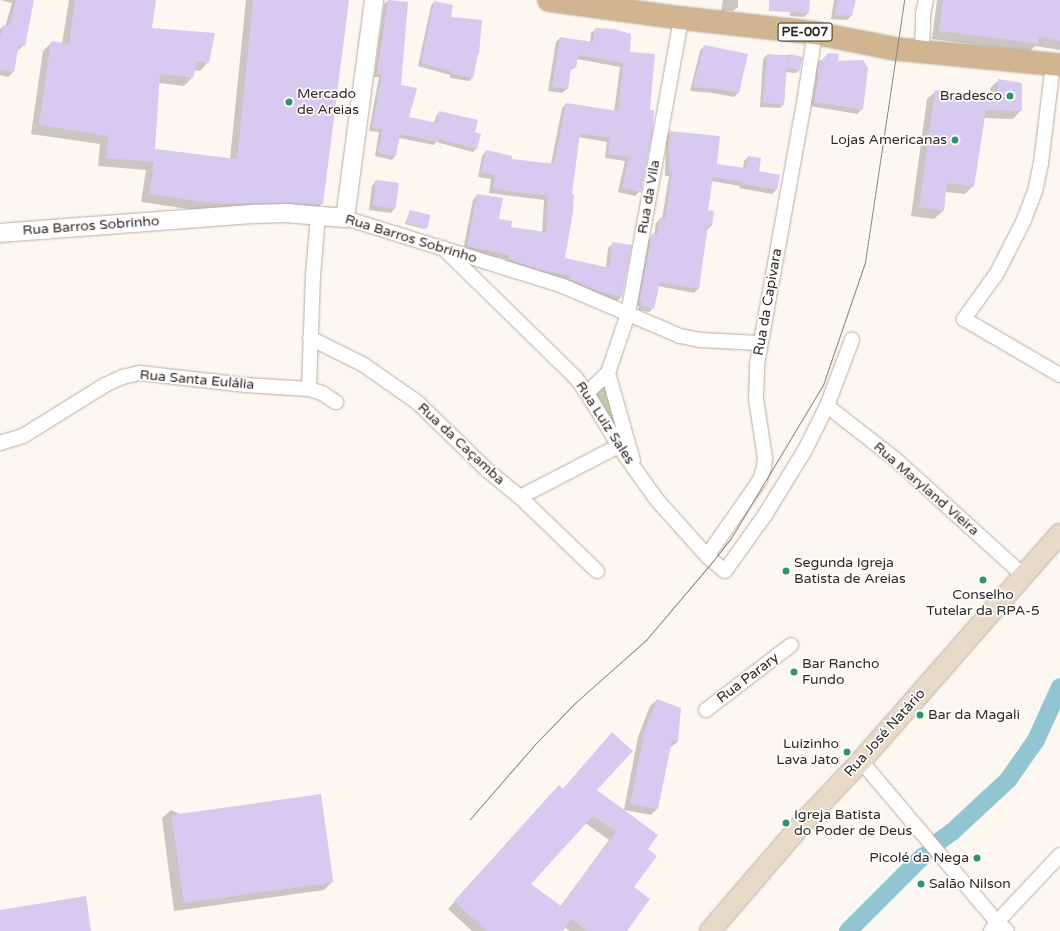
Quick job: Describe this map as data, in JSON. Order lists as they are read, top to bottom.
{
  "streets": {
    "main road": ["PE-007", "Rua José Natário"],
    "street": [
      "Rua da Vila",
      "Rua Barros Sobrinho",
      "Rua da Capivara",
      "Rua Santa Eulália",
      "Rua Luiz Sales",
      "Rua da Caçamba",
      "Rua Maryland Vieira",
      "Rua Parary"
    ]
  },
  "crossings": [
    ["PE-007", "Rua da Vila"],
    ["PE-007", "Rua da Capivara"],
    ["Rua da Vila", "Rua Barros Sobrinho"],
    ["Rua da Vila", "Rua Luiz Sales"],
    ["Rua Barros Sobrinho", "Rua da Capivara"],
    ["Rua Barros Sobrinho", "Rua Luiz Sales"],
    ["Rua da Capivara", "Rua Luiz Sales"],
    ["Rua Luiz Sales", "Rua Maryland Vieira"],
    ["Rua Maryland Vieira", "Rua José Natário"]
  ],
  "places": [
    "Bradesco",
    "Mercado de Areias",
    "Lojas Americanas",
    "Segunda Igreja Batista de Areias",
    "Conselho Tutelar da RPA-5",
    "Bar Rancho Fundo",
    "Bar da Magali",
    "Luizinho Lava Jato",
    "Igreja Batista do Poder de Deus",
    "Picolé da Nega",
    "Salão Nilson"
  ]
}
